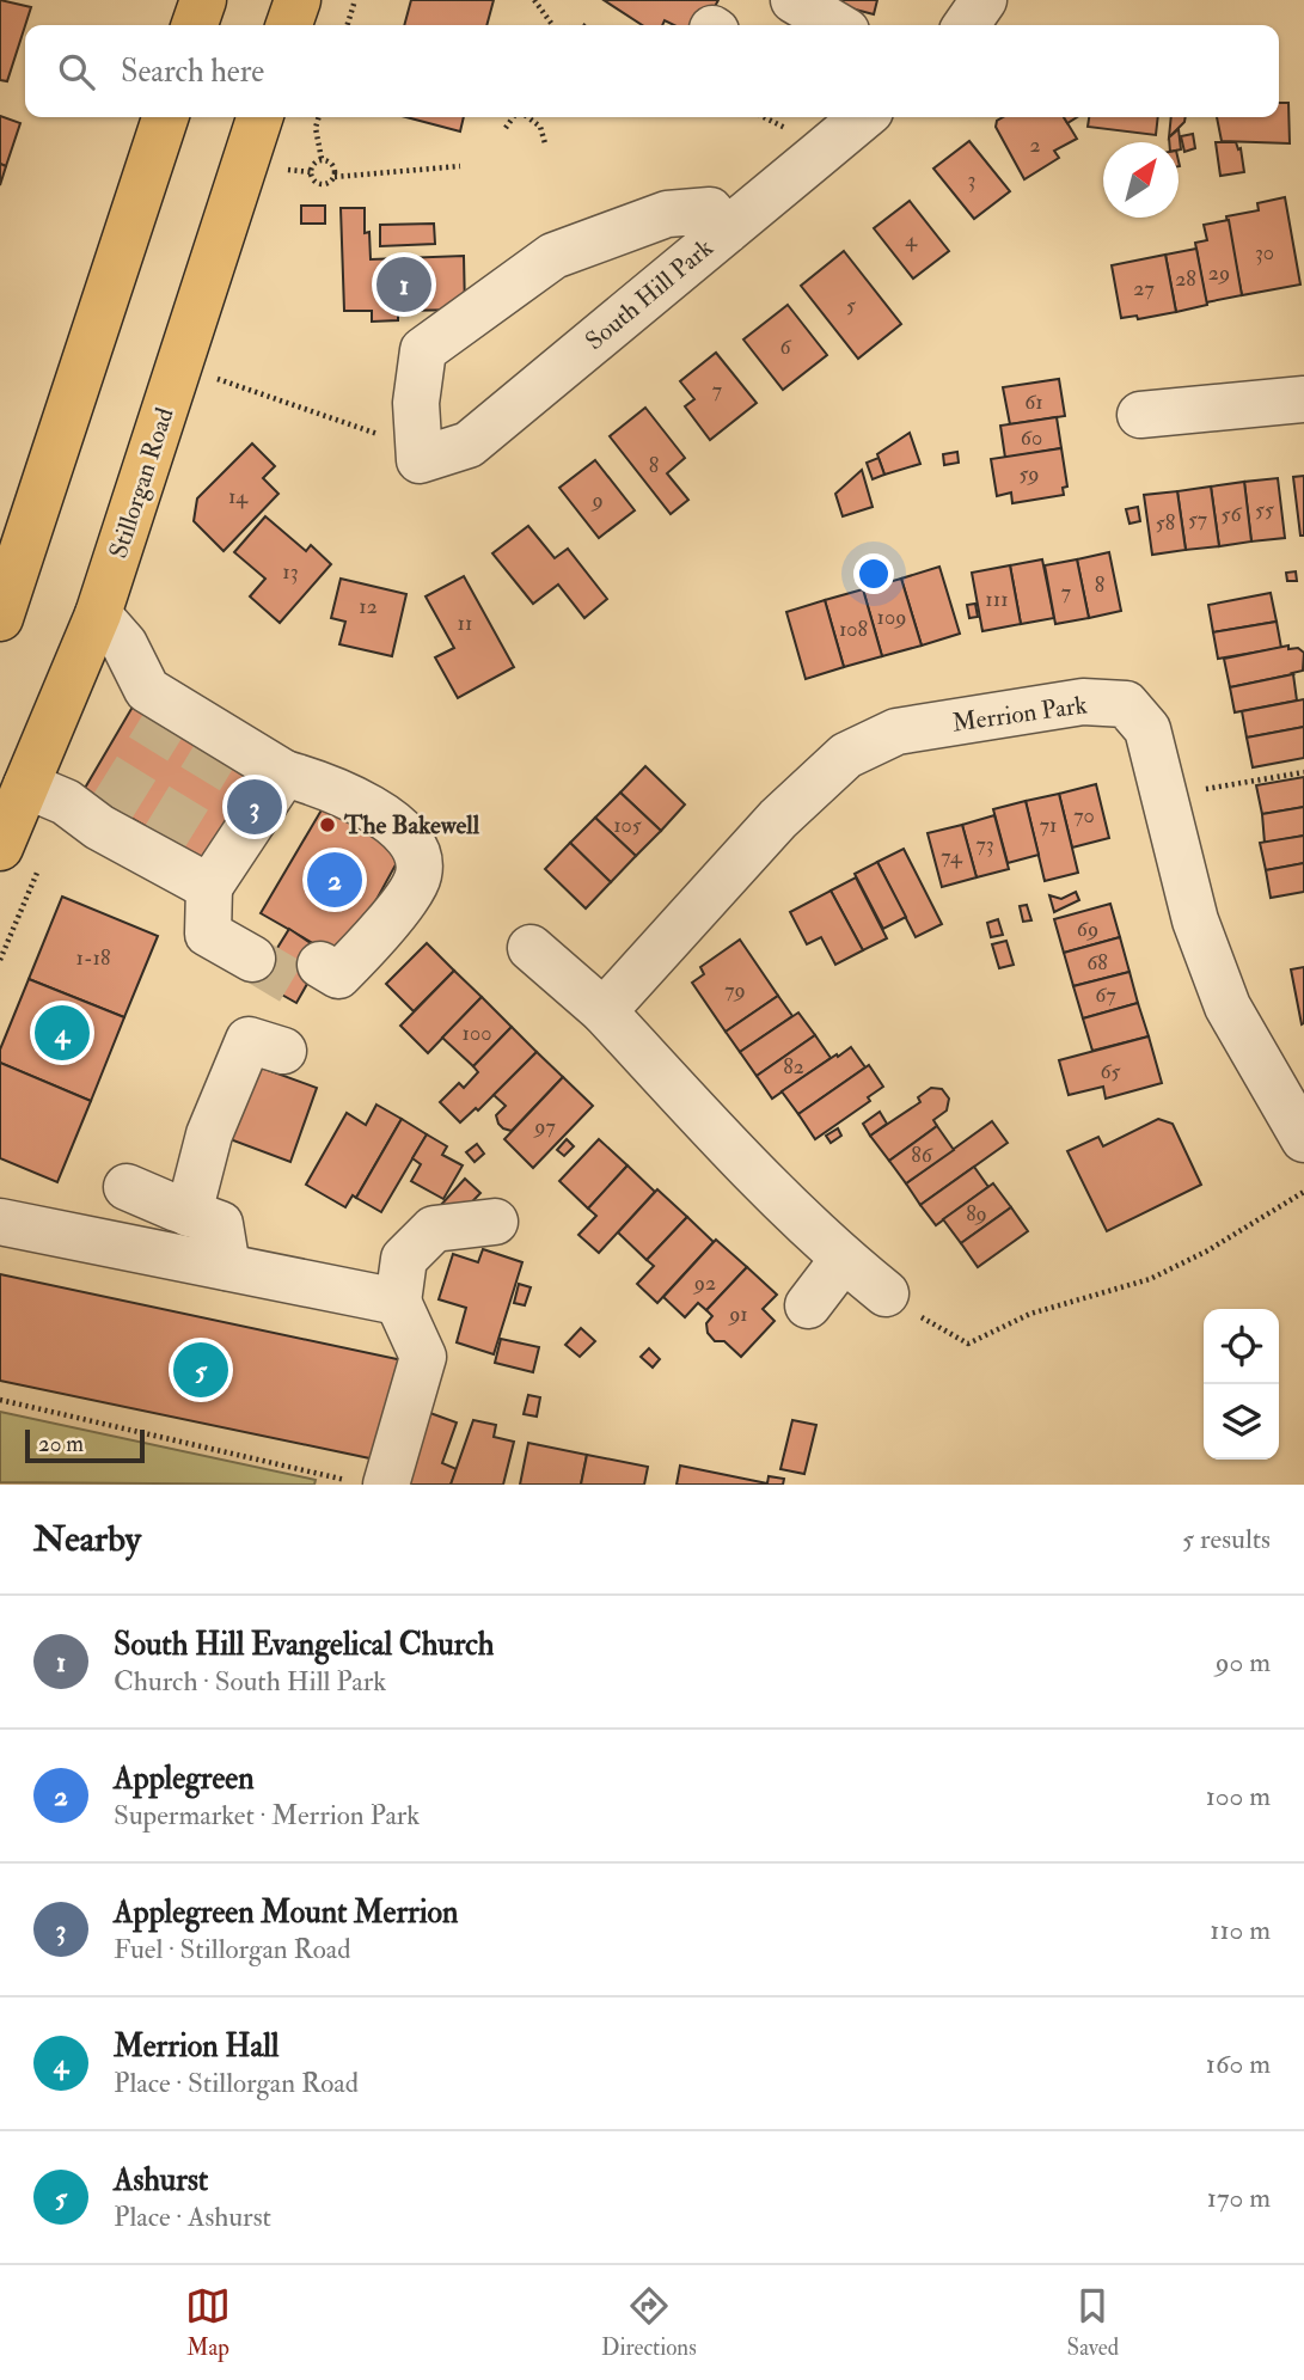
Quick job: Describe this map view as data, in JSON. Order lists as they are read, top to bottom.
{
  "streets": {
    "main road": ["Stillorgan Road"],
    "street": ["South Hill Park", "Merrion Park"]
  },
  "places": ["The Bakewell"],
  "house_numbers": [
    "2",
    "3",
    "4",
    "30",
    "29",
    "28",
    "27",
    "5",
    "6",
    "7",
    "61",
    "60",
    "8",
    "59",
    "14",
    "9",
    "55",
    "56",
    "57",
    "58",
    "13",
    "8",
    "7",
    "111",
    "12",
    "109",
    "11",
    "108",
    "70",
    "105",
    "71",
    "73",
    "74",
    "69",
    "1-18",
    "68",
    "79",
    "67",
    "100",
    "82",
    "65",
    "97",
    "86",
    "89",
    "92",
    "91"
  ],
  "scale_bar": "20 m",
  "north": "top right",
  "page": {
    "search": "Search here",
    "pins": [
      "1",
      "3",
      "2",
      "4",
      "5"
    ],
    "scale": "20 m",
    "heading": ["Nearby", "5 results"],
    "list": [
      {
        "mark": "1",
        "name": "South Hill Evangelical Church",
        "note": "Church · South Hill Park",
        "value": "90 m"
      },
      {
        "mark": "2",
        "name": "Applegreen",
        "note": "Supermarket · Merrion Park",
        "value": "100 m"
      },
      {
        "mark": "3",
        "name": "Applegreen Mount Merrion",
        "note": "Fuel · Stillorgan Road",
        "value": "110 m"
      },
      {
        "mark": "4",
        "name": "Merrion Hall",
        "note": "Place · Stillorgan Road",
        "value": "160 m"
      },
      {
        "mark": "5",
        "name": "Ashurst",
        "note": "Place · Ashurst",
        "value": "170 m"
      }
    ],
    "nav": ["Map", "Directions", "Saved"]
  }
}
